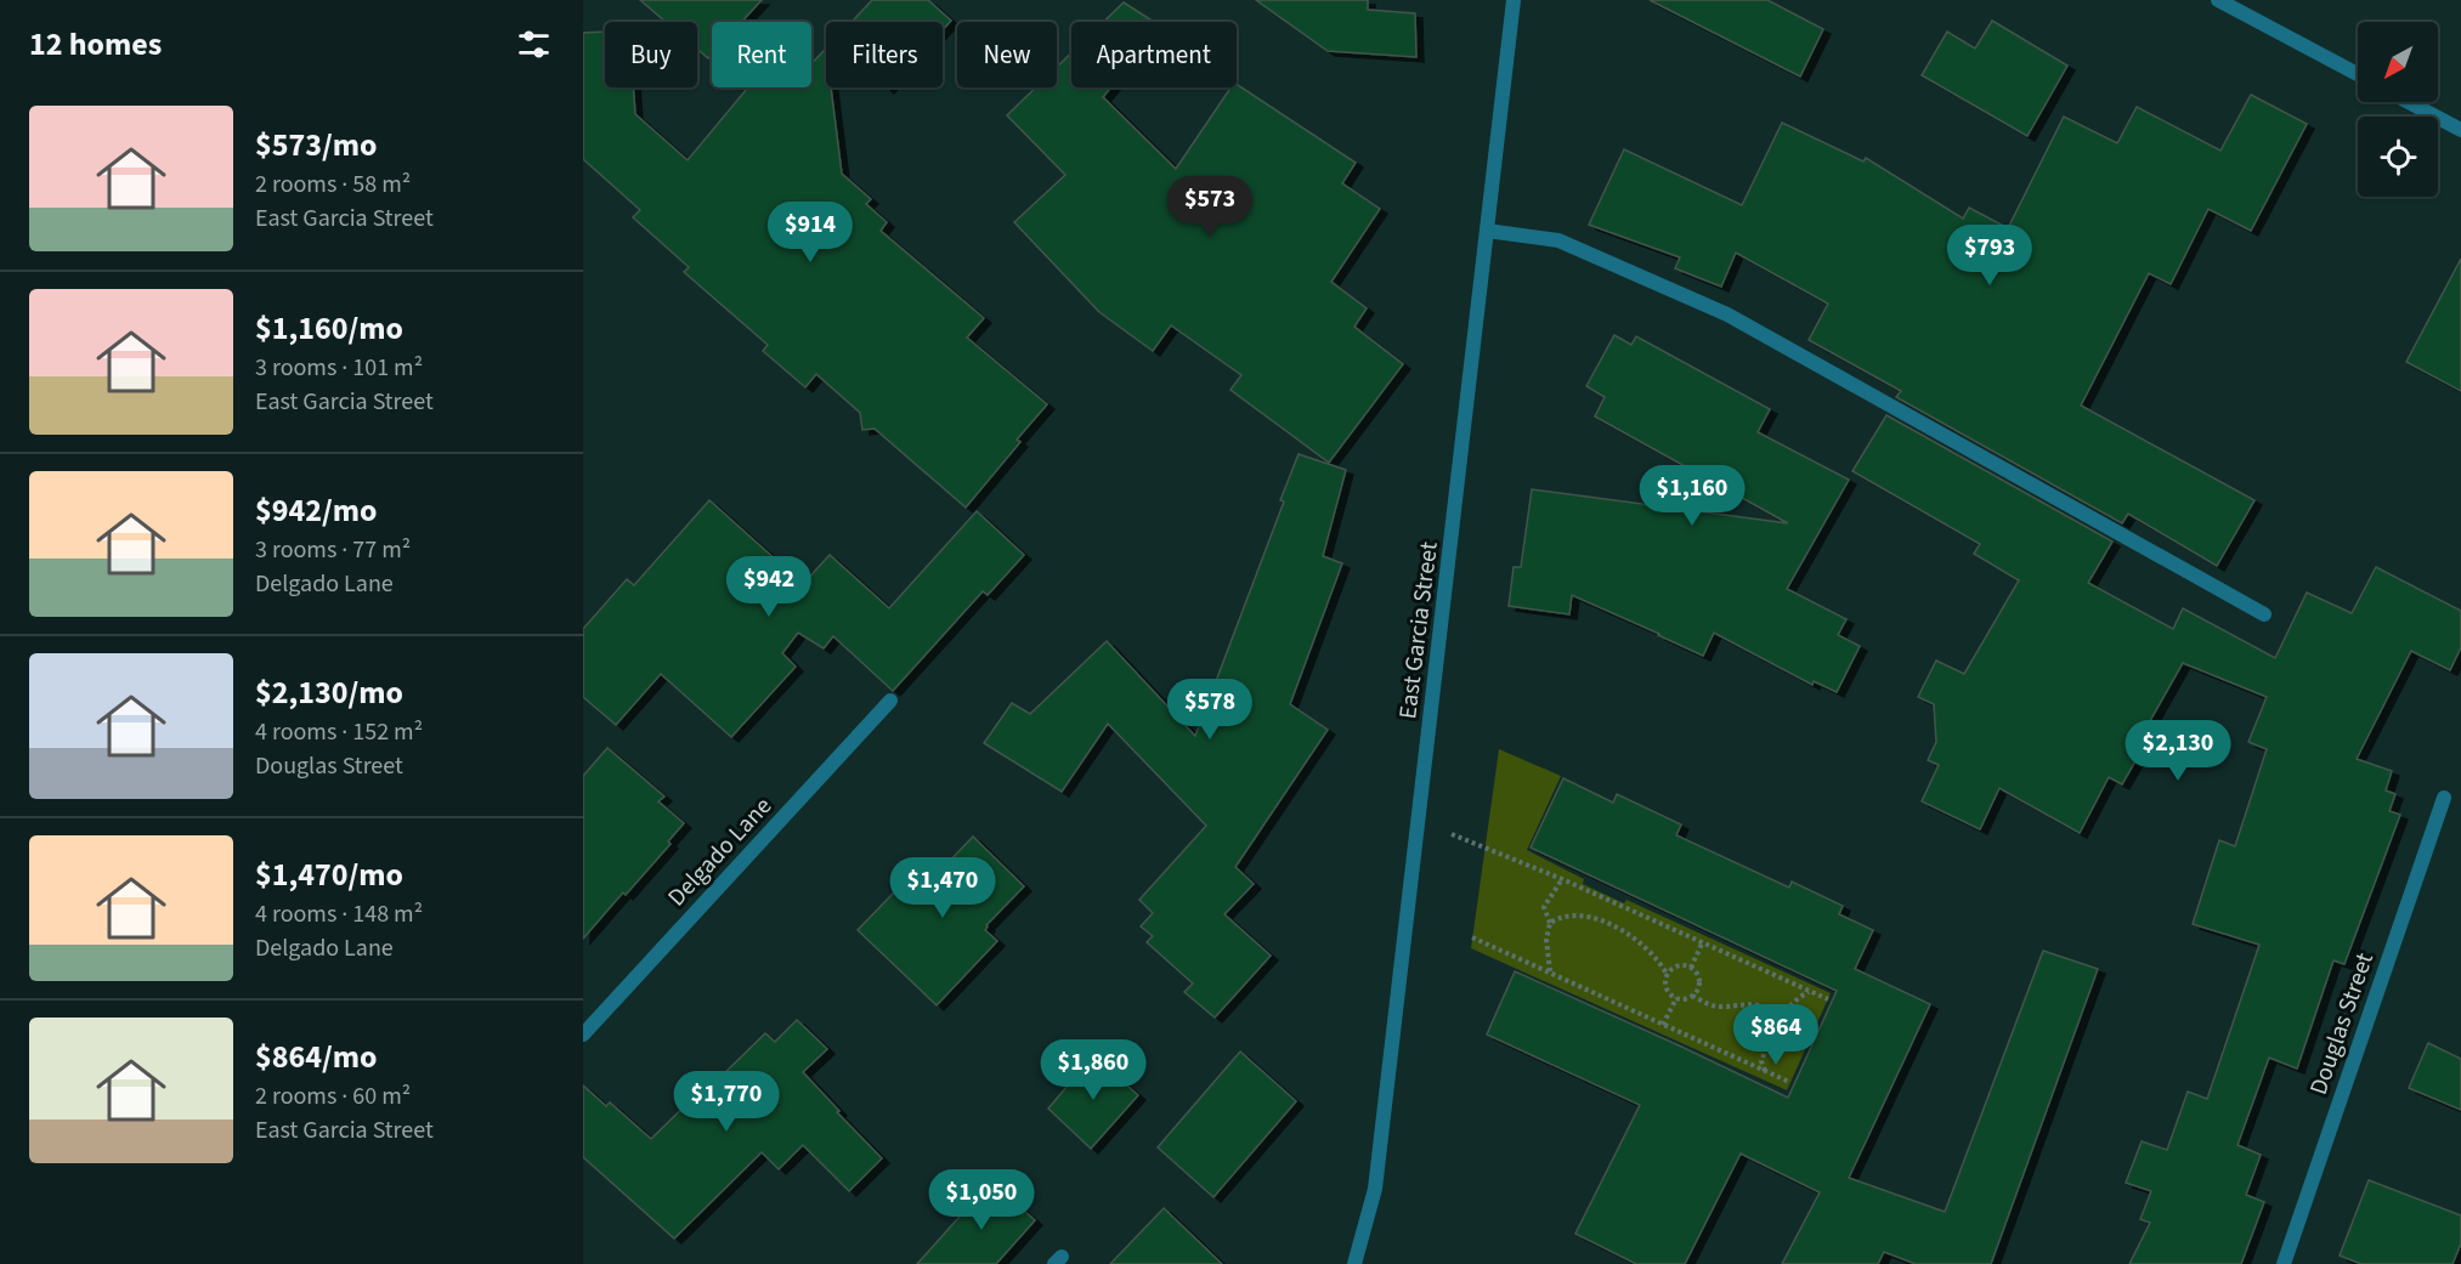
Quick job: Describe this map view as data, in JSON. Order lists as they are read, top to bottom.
{
  "streets": {
    "street": ["East Garcia Street", "Delgado Lane", "Douglas Street"]
  },
  "north": "bottom left",
  "page": {
    "heading": "12 homes",
    "chip": [
      "Buy",
      "Rent",
      "Filters",
      "New",
      "Apartment"
    ],
    "list": [
      {
        "name": "$573/mo",
        "note": "2 rooms · 58 m² · East Garcia Street"
      },
      {
        "name": "$1,160/mo",
        "note": "3 rooms · 101 m² · East Garcia Street"
      },
      {
        "name": "$942/mo",
        "note": "3 rooms · 77 m² · Delgado Lane"
      },
      {
        "name": "$2,130/mo",
        "note": "4 rooms · 152 m² · Douglas Street"
      },
      {
        "name": "$1,470/mo",
        "note": "4 rooms · 148 m² · Delgado Lane"
      },
      {
        "name": "$864/mo",
        "note": "2 rooms · 60 m² · East Garcia Street"
      }
    ],
    "price": [
      "$573",
      "$914",
      "$793",
      "$1,160",
      "$942",
      "$578",
      "$2,130",
      "$1,470",
      "$864",
      "$1,860",
      "$1,770",
      "$1,050"
    ]
  }
}
